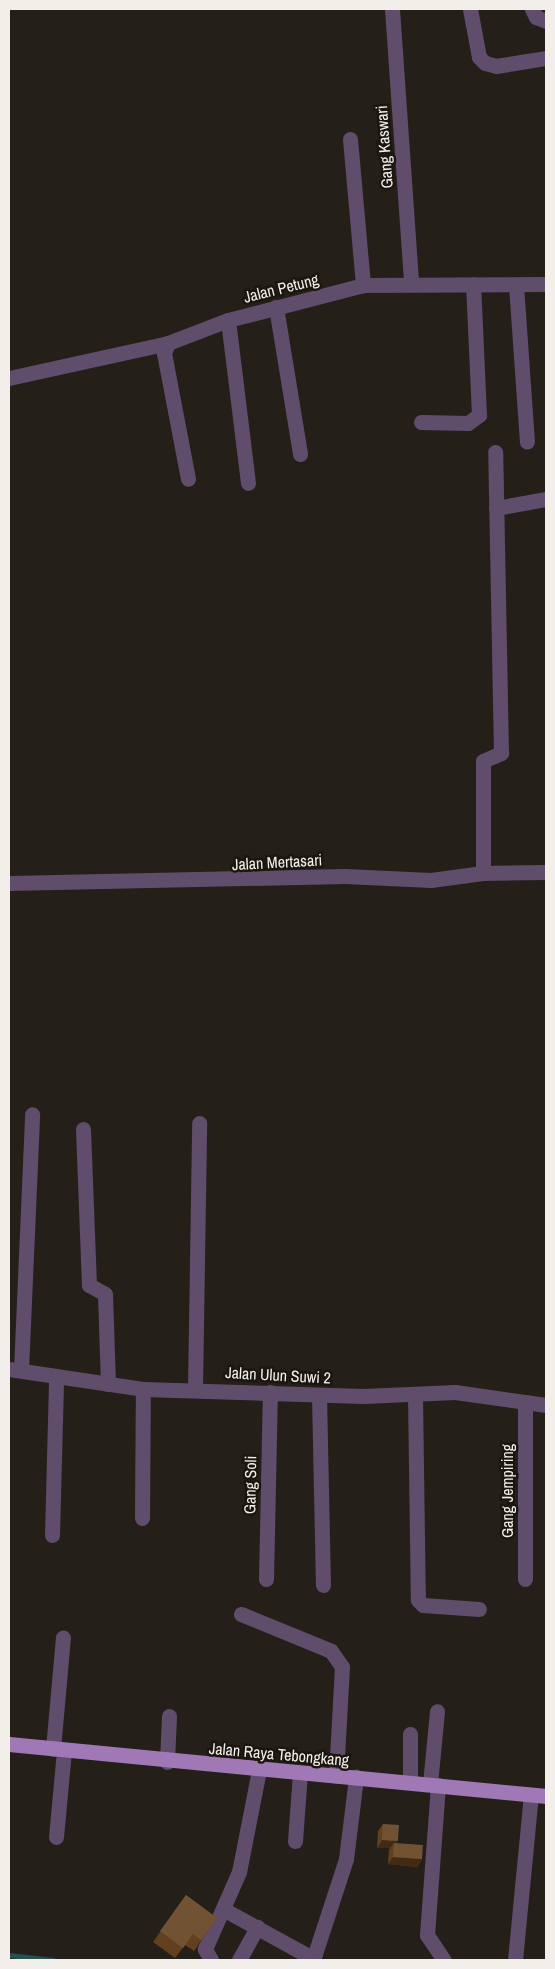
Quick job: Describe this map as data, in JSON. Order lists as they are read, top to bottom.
{
  "streets": {
    "main road": ["Jalan Raya Tebongkang"],
    "street": [
      "Gang Kaswari",
      "Jalan Petung",
      "Jalan Mertasari",
      "Jalan Ulun Suwi 2",
      "Gang Soli",
      "Gang Jempiring"
    ]
  },
  "crossings": [
    ["Gang Kaswari", "Jalan Petung"],
    ["Jalan Ulun Suwi 2", "Gang Soli"],
    ["Jalan Ulun Suwi 2", "Gang Jempiring"]
  ]
}
